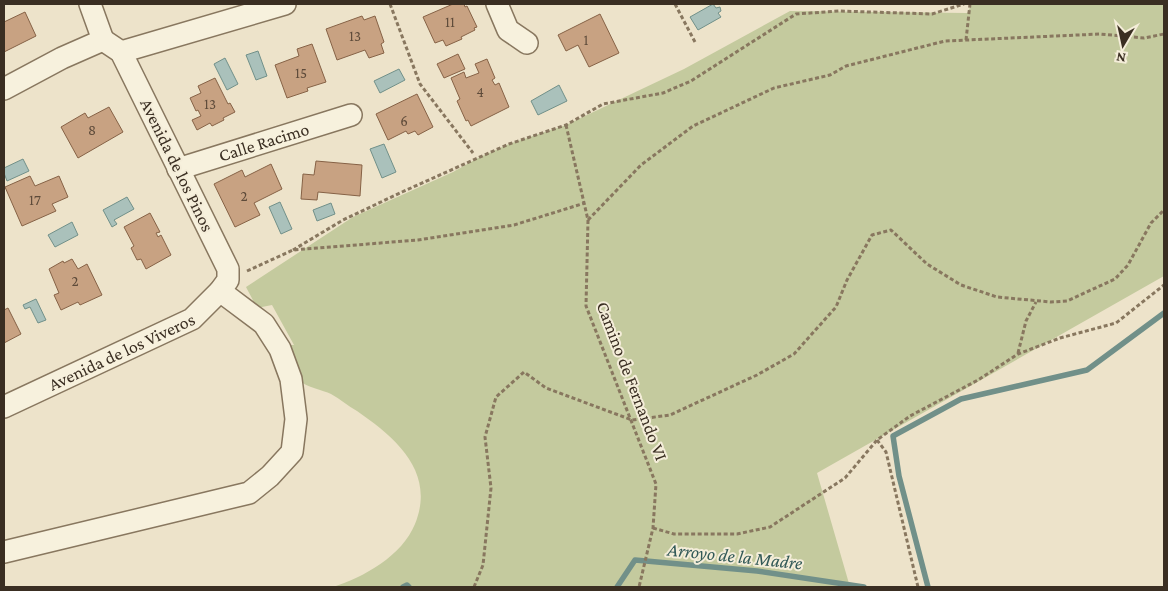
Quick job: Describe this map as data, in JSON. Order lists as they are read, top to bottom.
{
  "streets": {
    "street": ["Calle Racimo", "Avenida de los Pinos", "Avenida de los Viveros"],
    "path": ["Camino de Fernando VI"]
  },
  "crossings": [
    ["Calle Racimo", "Avenida de los Pinos"],
    ["Avenida de los Pinos", "Avenida de los Viveros"]
  ],
  "water": ["Arroyo de la Madre"],
  "house_numbers": [
    "11",
    "13",
    "1",
    "15",
    "4",
    "13",
    "6",
    "8",
    "2",
    "17",
    "2"
  ],
  "north": "bottom"
}
